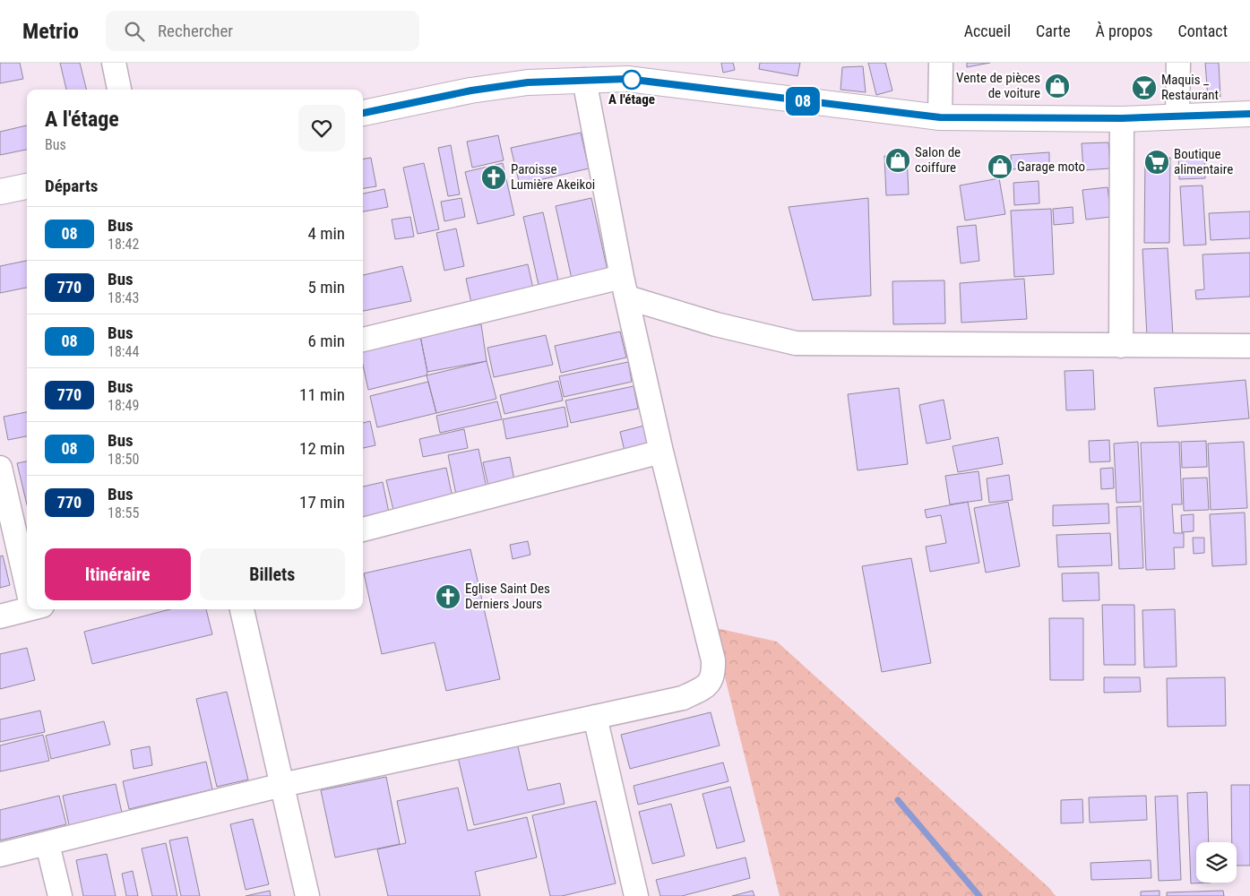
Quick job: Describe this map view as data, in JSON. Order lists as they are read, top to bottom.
{
  "places": {
    "other": ["A l'étage"],
    "shop": ["Vente de pièces de voiture", "Salon de coiffure", "Garage moto"],
    "bar": ["Maquis _ Restaurant"],
    "supermarket": ["Boutique alimentaire"],
    "church": ["Paroisse Lumière Akeikoi", "Eglise Saint Des Derniers Jours"]
  },
  "lines": ["bus line 08"],
  "page": {
    "header": "Metrio",
    "search": "Rechercher",
    "nav": [
      "Accueil",
      "Carte",
      "À propos",
      "Contact"
    ],
    "on_map": "08",
    "heading": [
      ["A l'étage", "Bus"],
      "Départs"
    ],
    "list": [
      {
        "mark": "08",
        "name": "Bus",
        "note": "18:42",
        "value": "4 min"
      },
      {
        "mark": "770",
        "name": "Bus",
        "note": "18:43",
        "value": "5 min"
      },
      {
        "mark": "08",
        "name": "Bus",
        "note": "18:44",
        "value": "6 min"
      },
      {
        "mark": "770",
        "name": "Bus",
        "note": "18:49",
        "value": "11 min"
      },
      {
        "mark": "08",
        "name": "Bus",
        "note": "18:50",
        "value": "12 min"
      },
      {
        "mark": "770",
        "name": "Bus",
        "note": "18:55",
        "value": "17 min"
      }
    ],
    "buttons": ["Itinéraire", "Billets"]
  }
}
